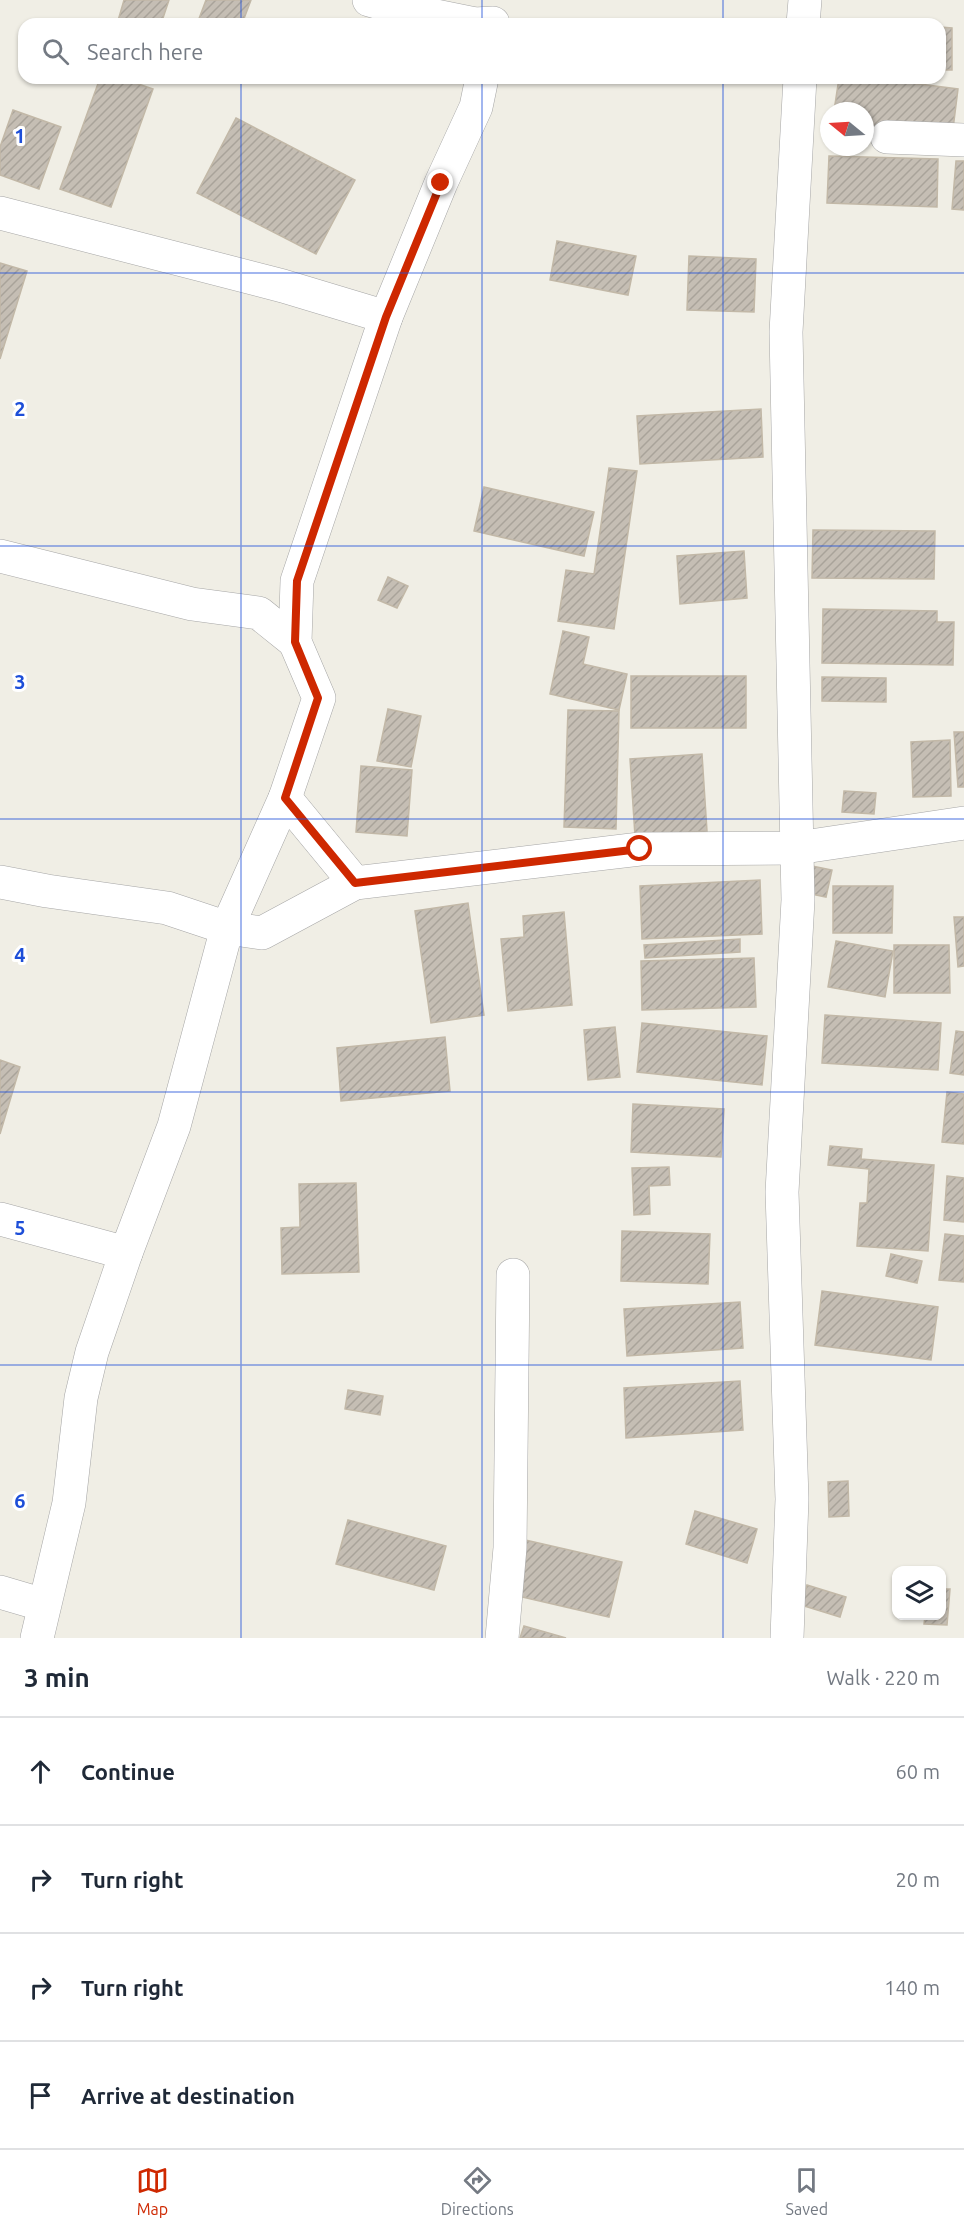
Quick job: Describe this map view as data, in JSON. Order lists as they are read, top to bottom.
{
  "north": "left",
  "page": {
    "search": "Search here",
    "heading": ["3 min", "Walk · 220 m"],
    "list": [
      ["Continue", "60 m"],
      ["Turn right", "20 m"],
      ["Turn right", "140 m"],
      "Arrive at destination"
    ],
    "nav": ["Map", "Directions", "Saved"]
  },
  "grid": {
    "rows": [
      "1",
      "2",
      "3",
      "4",
      "5",
      "6"
    ]
  }
}
